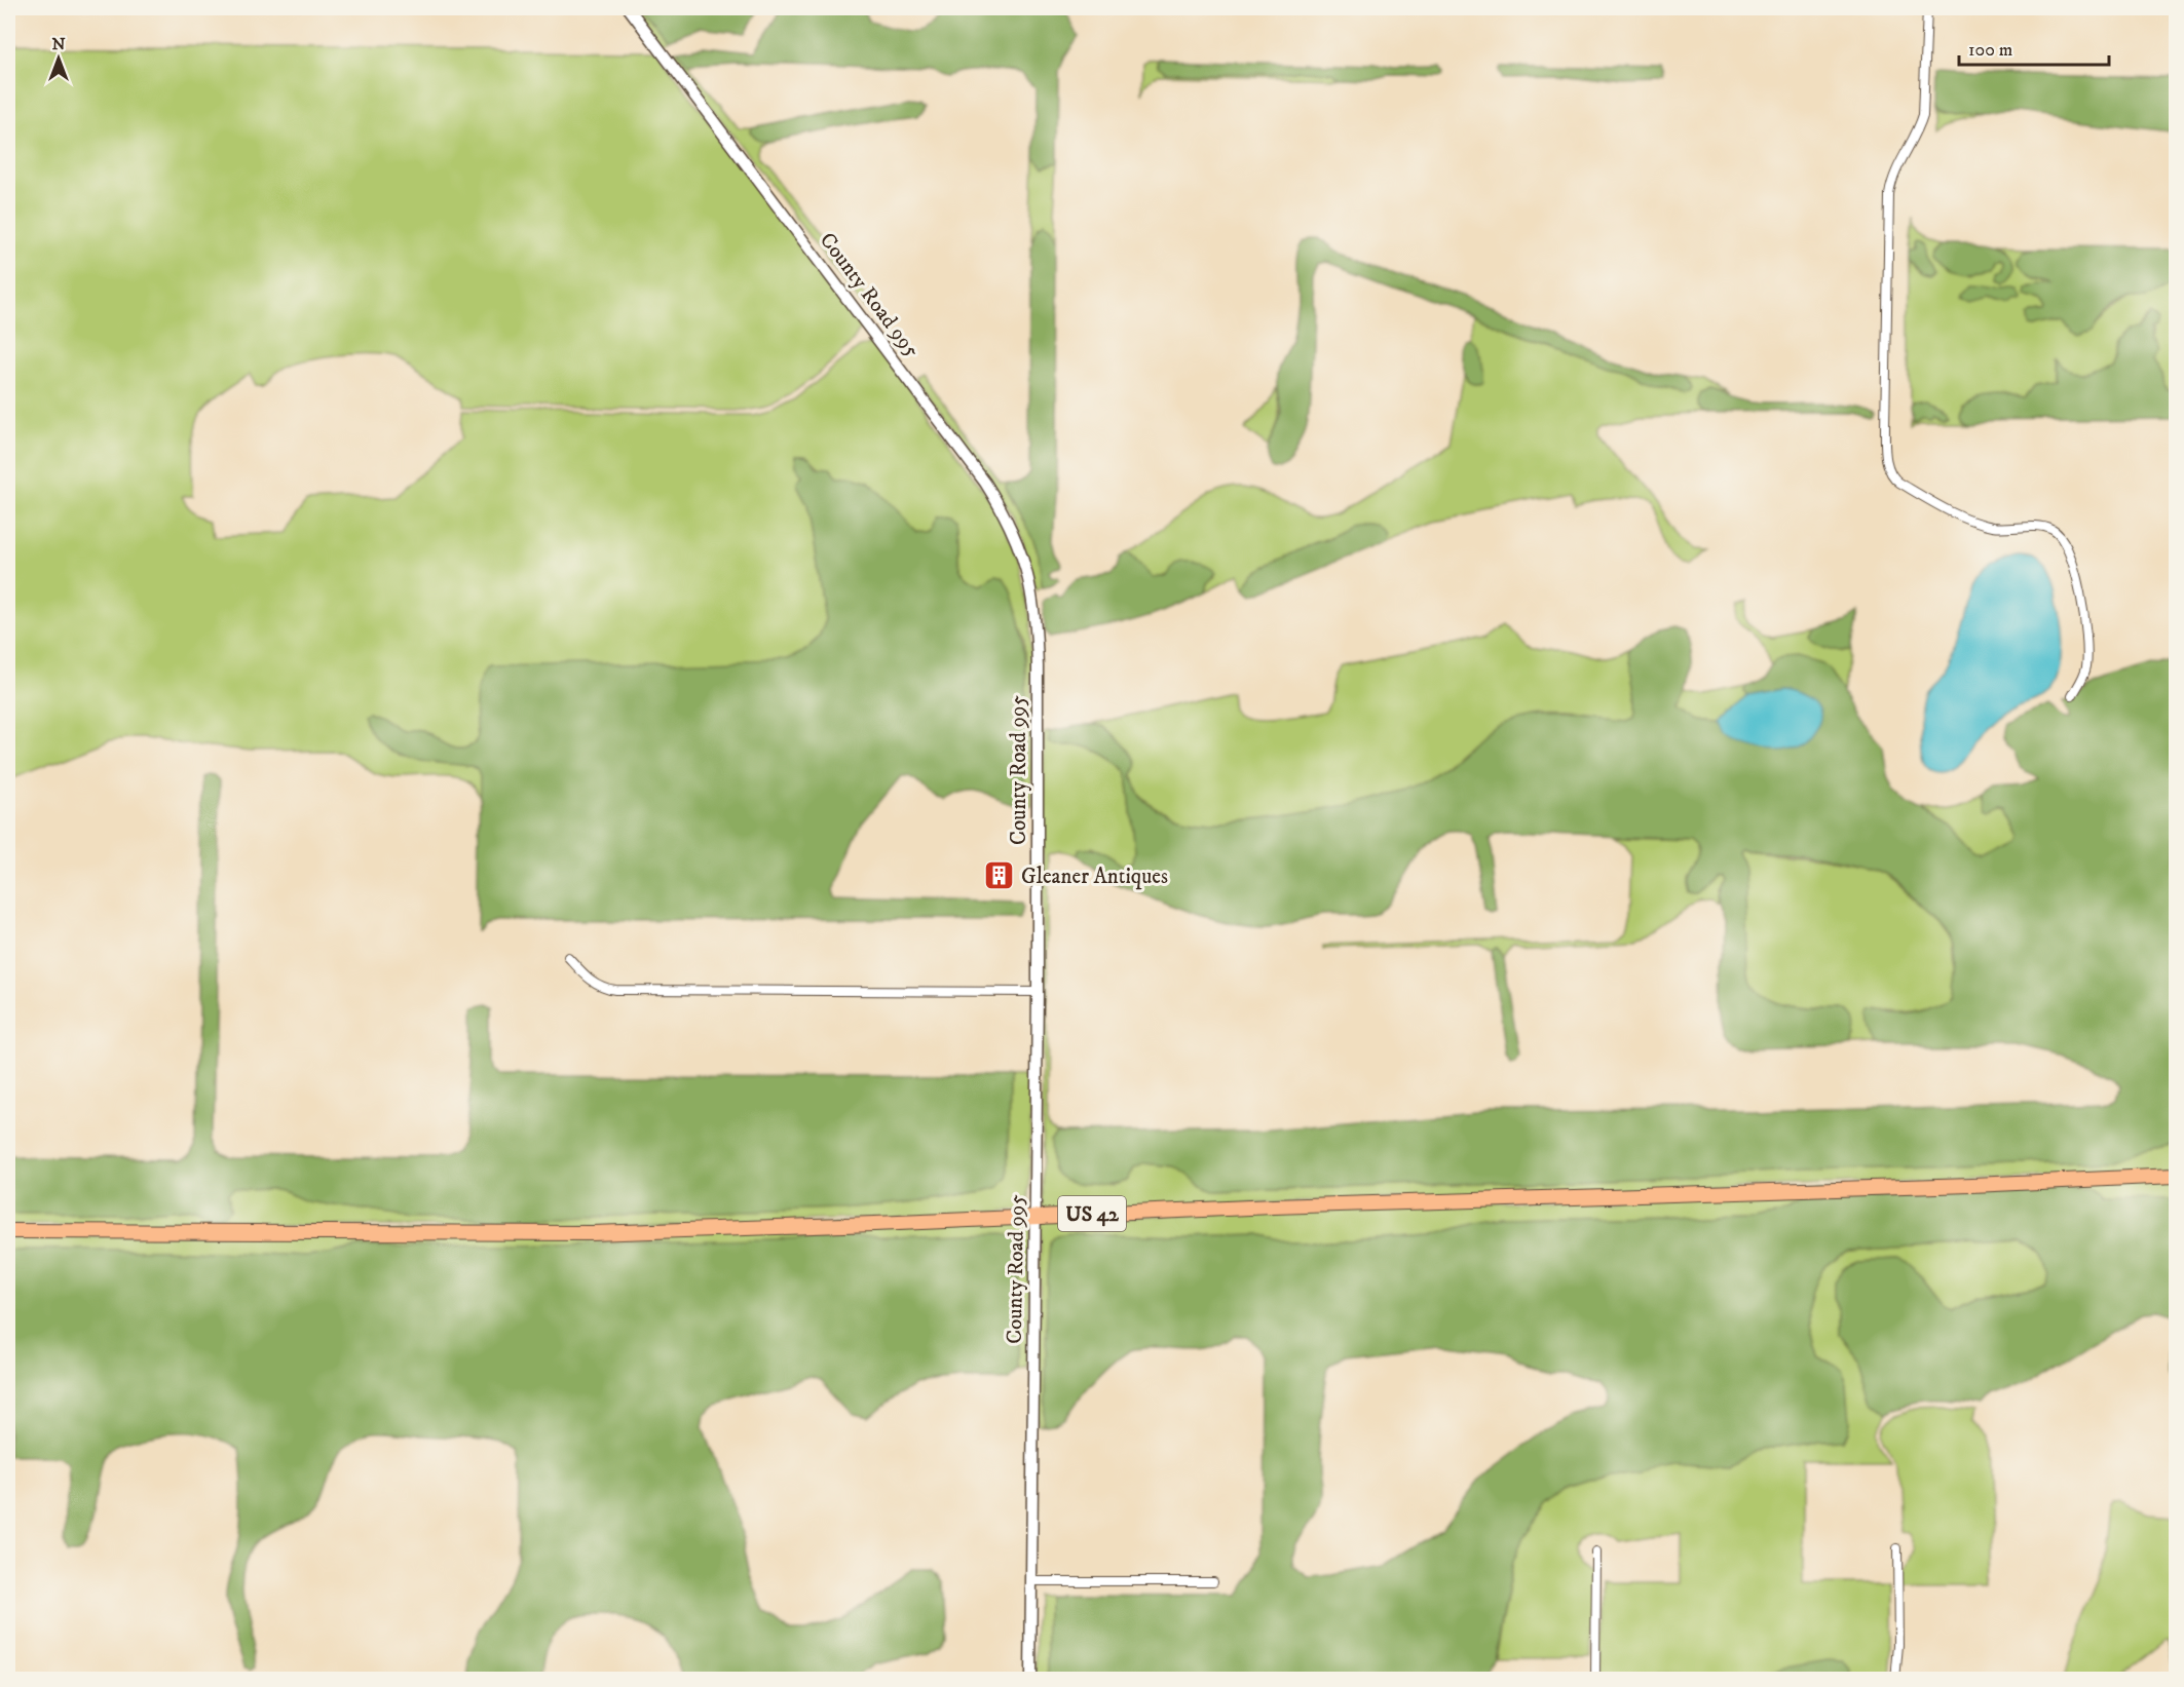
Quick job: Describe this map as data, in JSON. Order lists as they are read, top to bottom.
{
  "streets": {
    "main road": ["US 42"],
    "street": ["County Road 995"]
  },
  "crossings": [
    ["County Road 995", "US 42"]
  ],
  "places": {
    "building": ["Gleaner Antiques"]
  },
  "scale_bar": "100 m",
  "north": "top"
}
